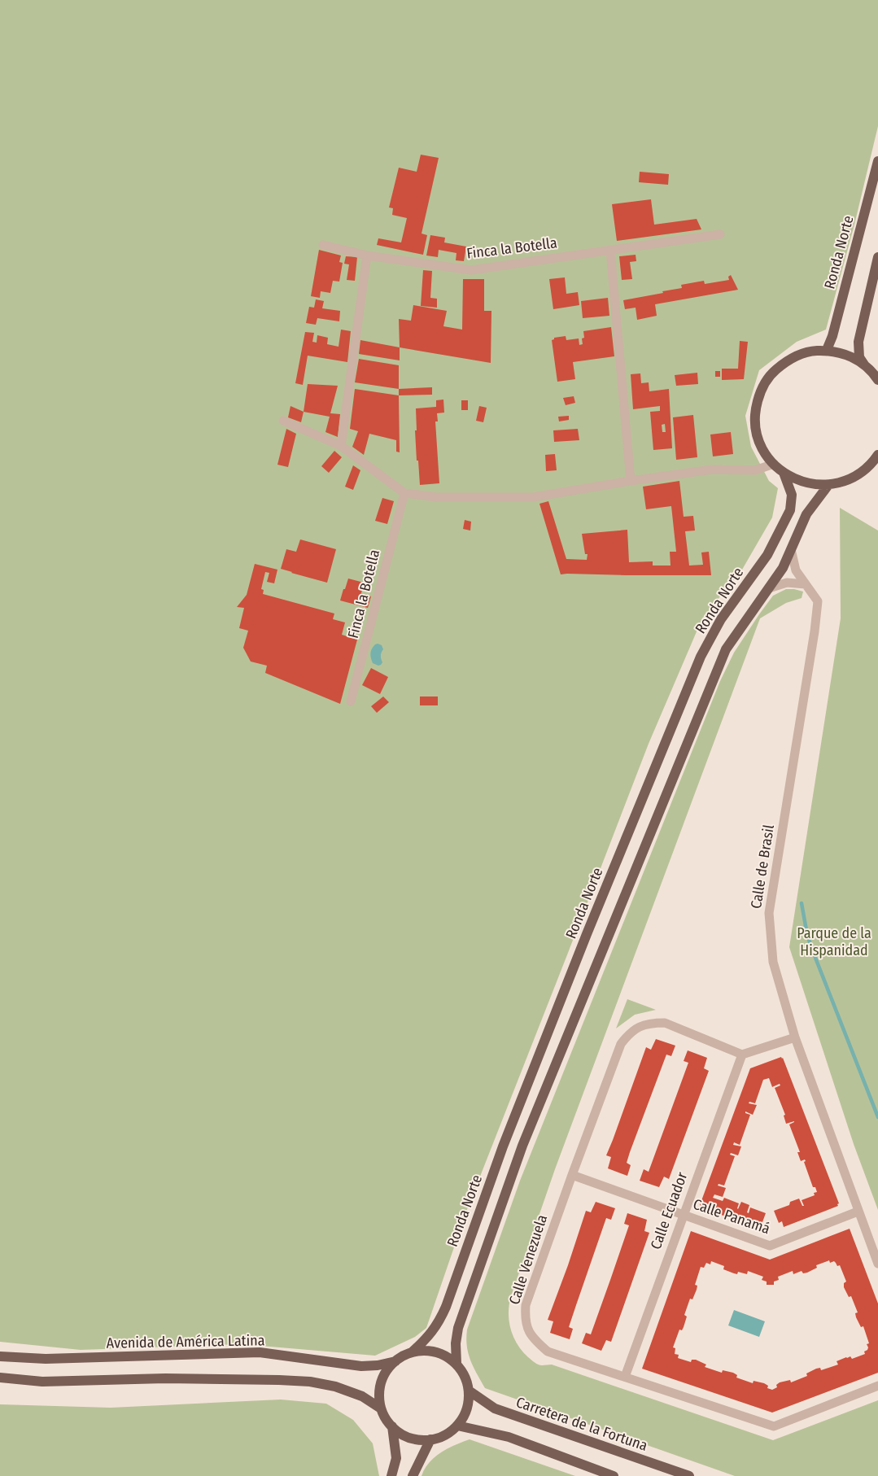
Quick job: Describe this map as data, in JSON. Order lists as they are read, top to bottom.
{
  "streets": {
    "main road": ["Ronda Norte", "Avenida de América Latina", "Carretera de la Fortuna"],
    "street": [
      "Finca la Botella",
      "Calle de Brasil",
      "Calle Ecuador",
      "Calle Panamá",
      "Calle Venezuela"
    ]
  },
  "crossings": [
    ["Ronda Norte", "Avenida de América Latina"],
    ["Ronda Norte", "Carretera de la Fortuna"],
    ["Calle de Brasil", "Calle Panamá"],
    ["Calle Ecuador", "Calle Panamá"],
    ["Calle Ecuador", "Calle Venezuela"],
    ["Calle Panamá", "Calle Venezuela"],
    ["Avenida de América Latina", "Carretera de la Fortuna"]
  ],
  "parks": ["Parque de la Hispanidad"]
}
